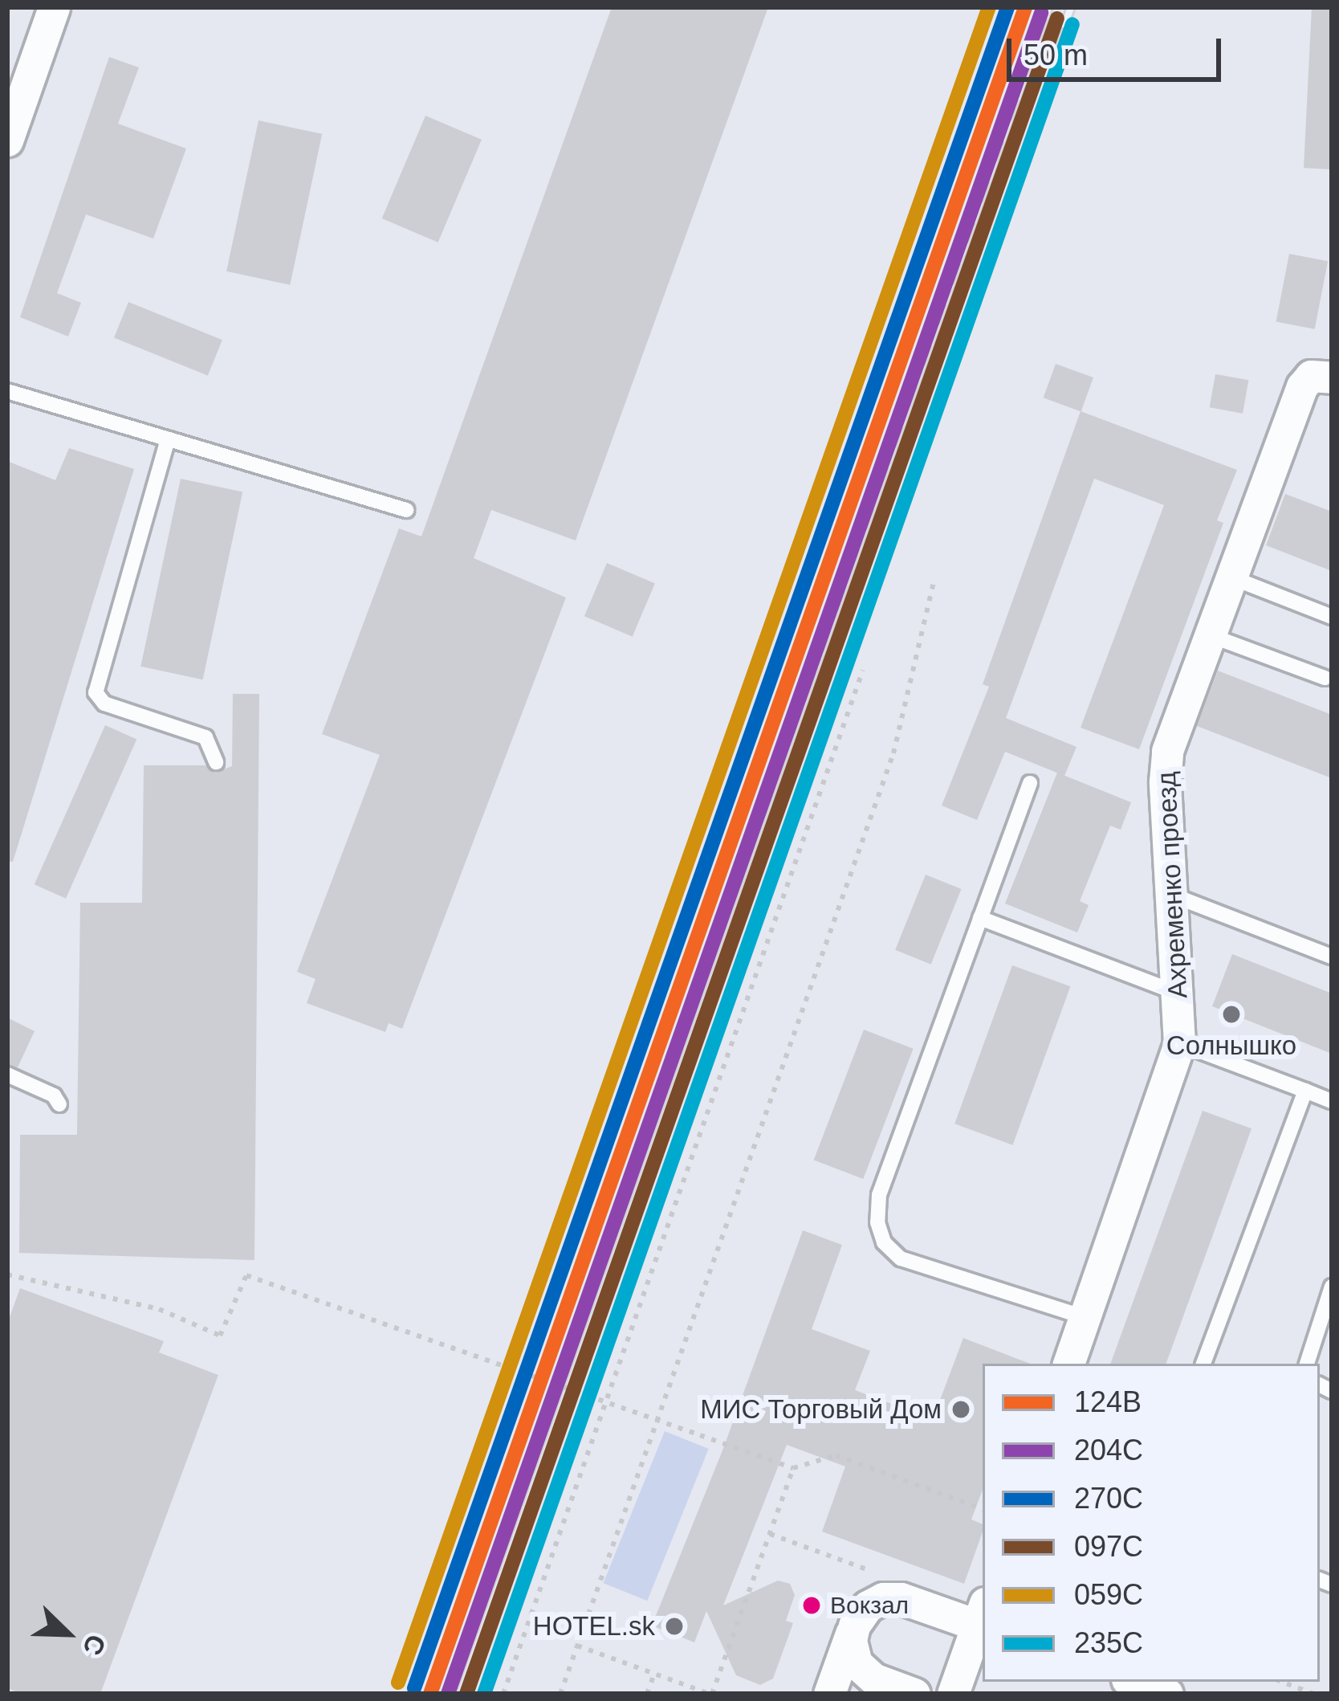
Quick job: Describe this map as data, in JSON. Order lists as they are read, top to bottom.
{
  "streets": {
    "street": ["Ахременко проезд"]
  },
  "places": [
    "Солнышко",
    "МИС Торговый Дом",
    "Вокзал",
    "HOTEL.sk"
  ],
  "lines": [
    "transit line 124В",
    "transit line 270С",
    "transit line 059С",
    "transit line 204С",
    "transit line 097С",
    "transit line 235С"
  ],
  "legend": [
    "124В",
    "204С",
    "270С",
    "097С",
    "059С",
    "235С"
  ],
  "scale_bar": "50 m",
  "north": "bottom right"
}
